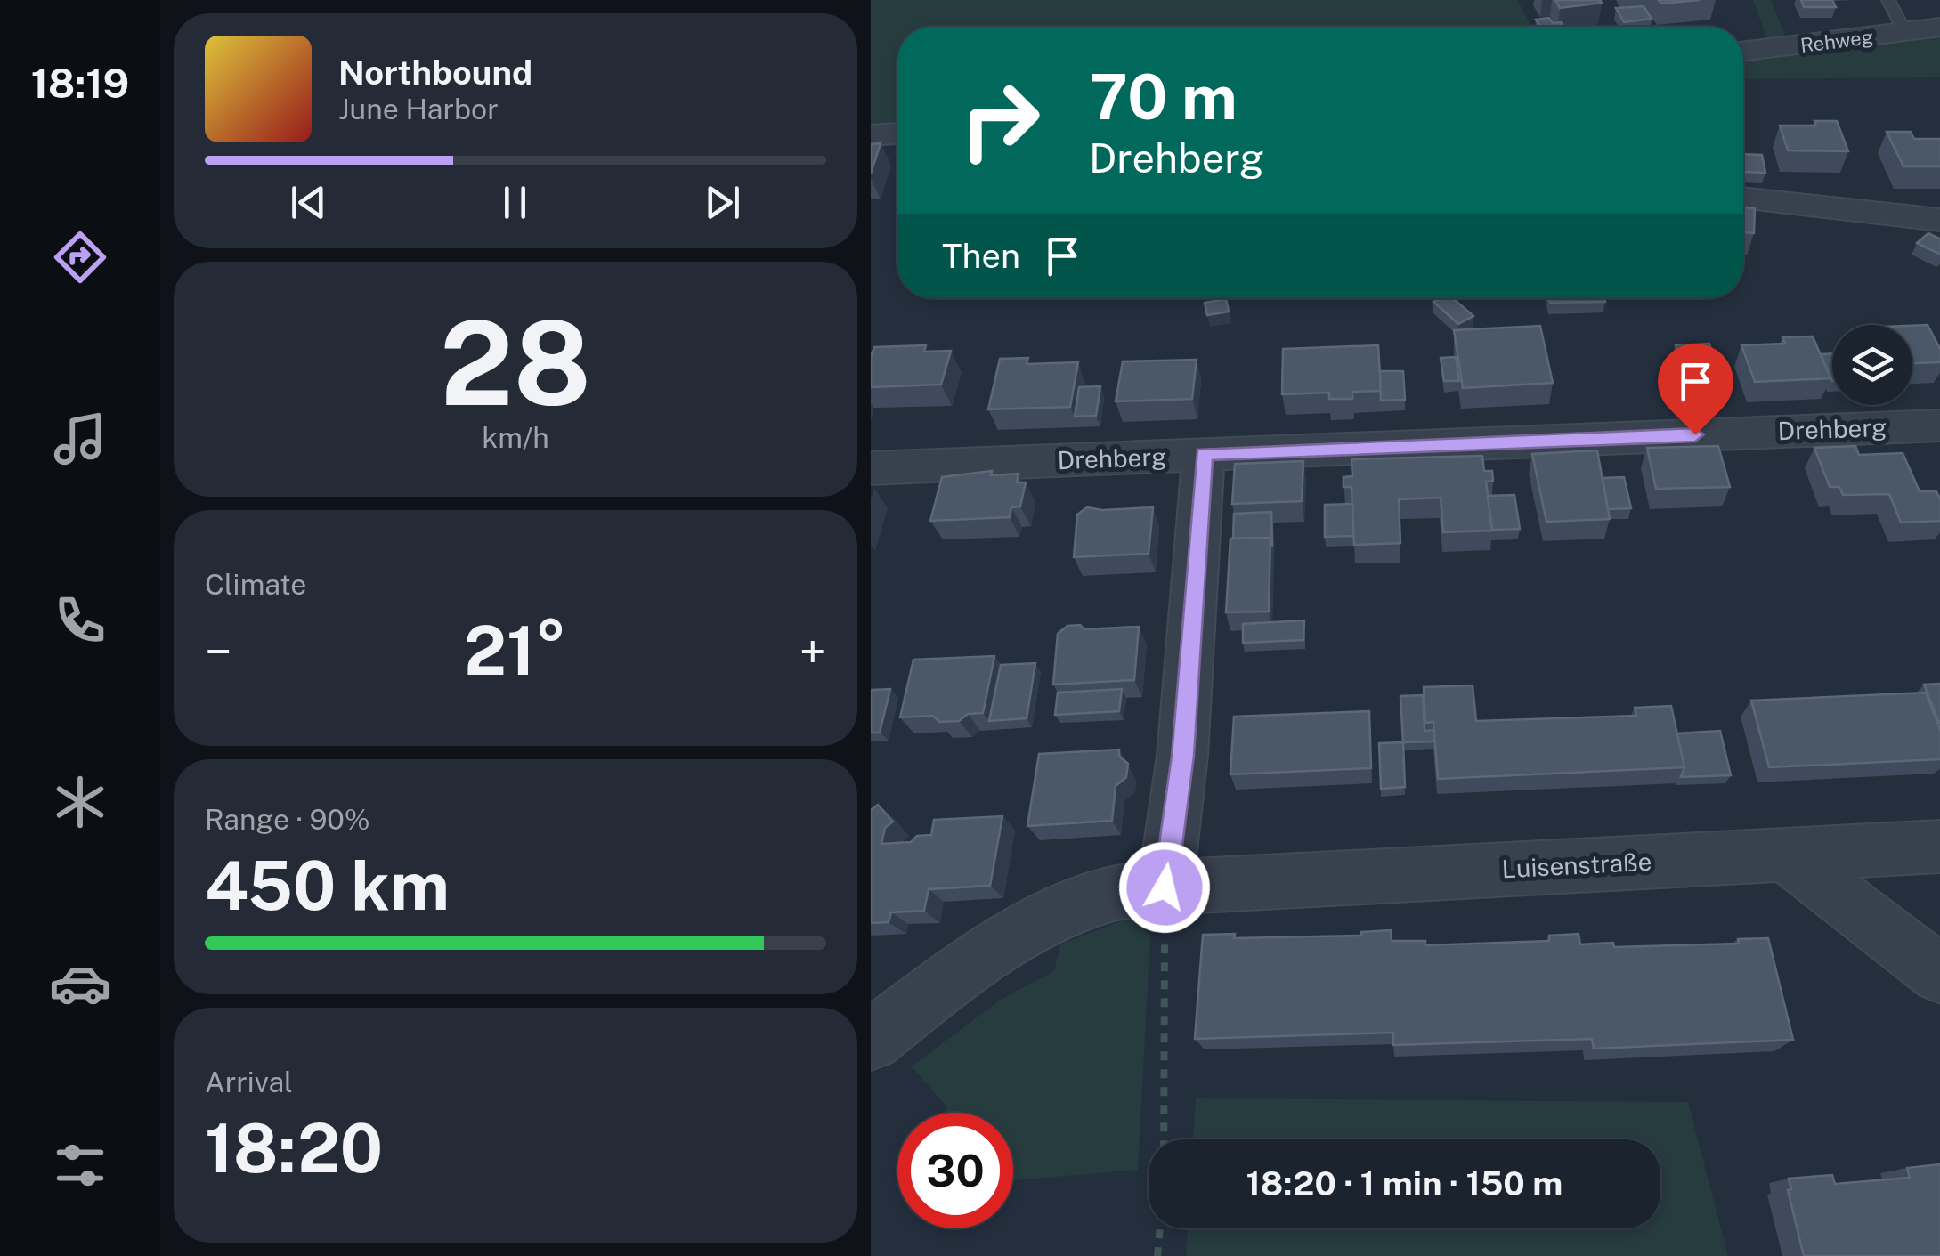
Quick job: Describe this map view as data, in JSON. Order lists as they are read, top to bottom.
{
  "streets": {
    "street": ["Rehweg", "Drehberg", "Luisenstraße"]
  },
  "page": {
    "tabs": "18:19",
    "turn": ["70 m", "Drehberg"],
    "song": ["Northbound", "June Harbor"],
    "then": "Then",
    "tile": [
      ["28", "km/h"],
      "Climate",
      ["Range · 90%", "450 km"],
      ["Arrival", "18:20"]
    ],
    "heat": ["−", "21°", "+"],
    "limit": "30",
    "trip": "18:20 · 1 min · 150 m"
  }
}
